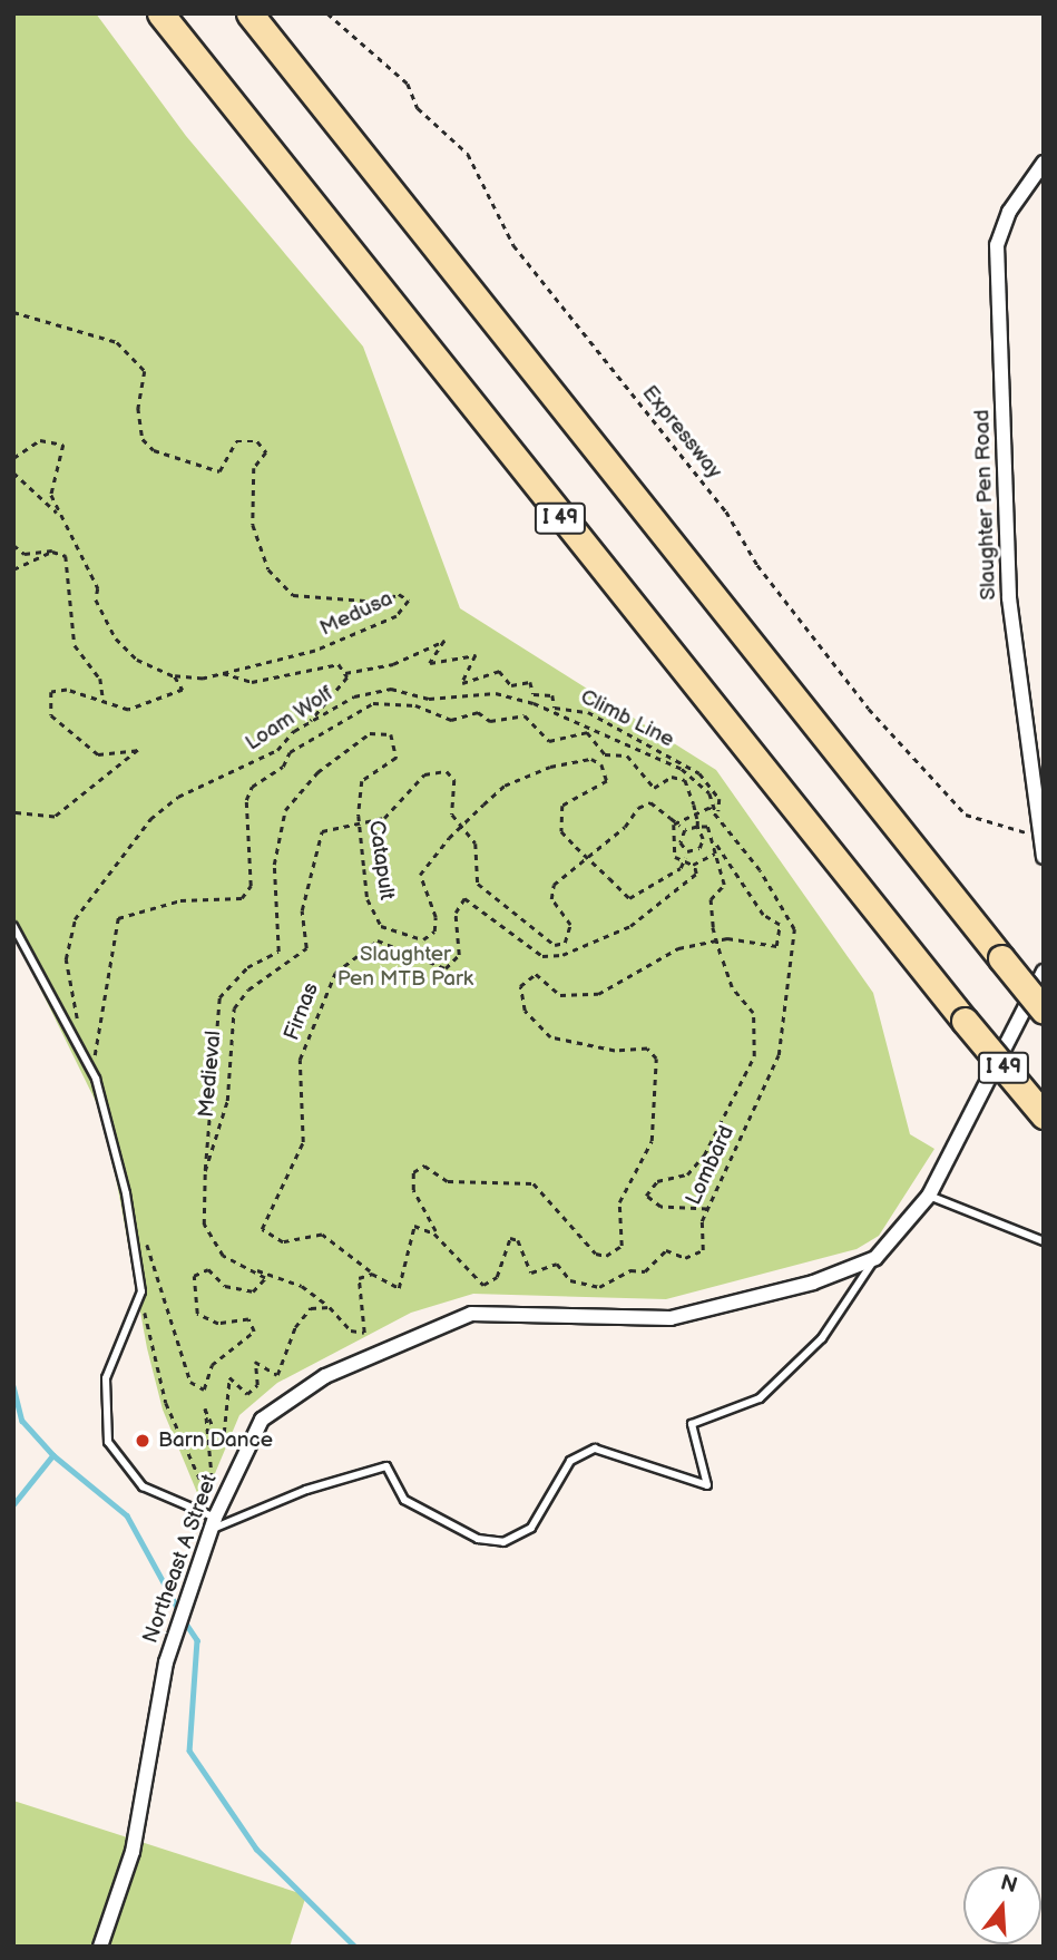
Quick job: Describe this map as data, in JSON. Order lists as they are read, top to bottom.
{
  "streets": {
    "highway": ["I 49"],
    "street": ["Slaughter Pen Road", "Northeast A Street"],
    "path": [
      "Expressway",
      "Medusa",
      "Loam Wolf",
      "Climb Line",
      "Catapult",
      "Firnas",
      "Medieval",
      "Lombard"
    ]
  },
  "crossings": [
    ["Expressway", "Slaughter Pen Road"],
    ["Loam Wolf", "Climb Line"],
    ["Loam Wolf", "Lombard"],
    ["Climb Line", "Lombard"],
    ["Catapult", "Medieval"]
  ],
  "parks": ["Slaughter Pen MTB Park"],
  "places": ["Barn Dance"],
  "north": "top"
}
